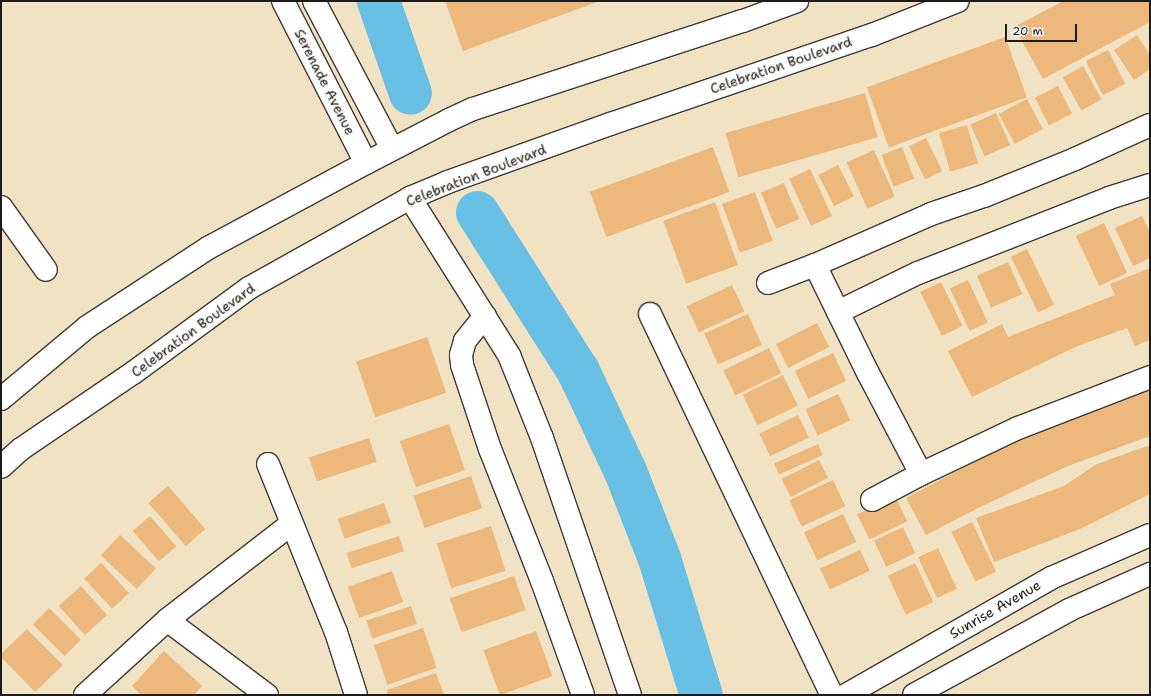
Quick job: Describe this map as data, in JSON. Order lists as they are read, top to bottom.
{
  "streets": {
    "street": ["Celebration Boulevard", "Serenade Avenue", "Sunrise Avenue"]
  },
  "scale_bar": "20 m"
}
